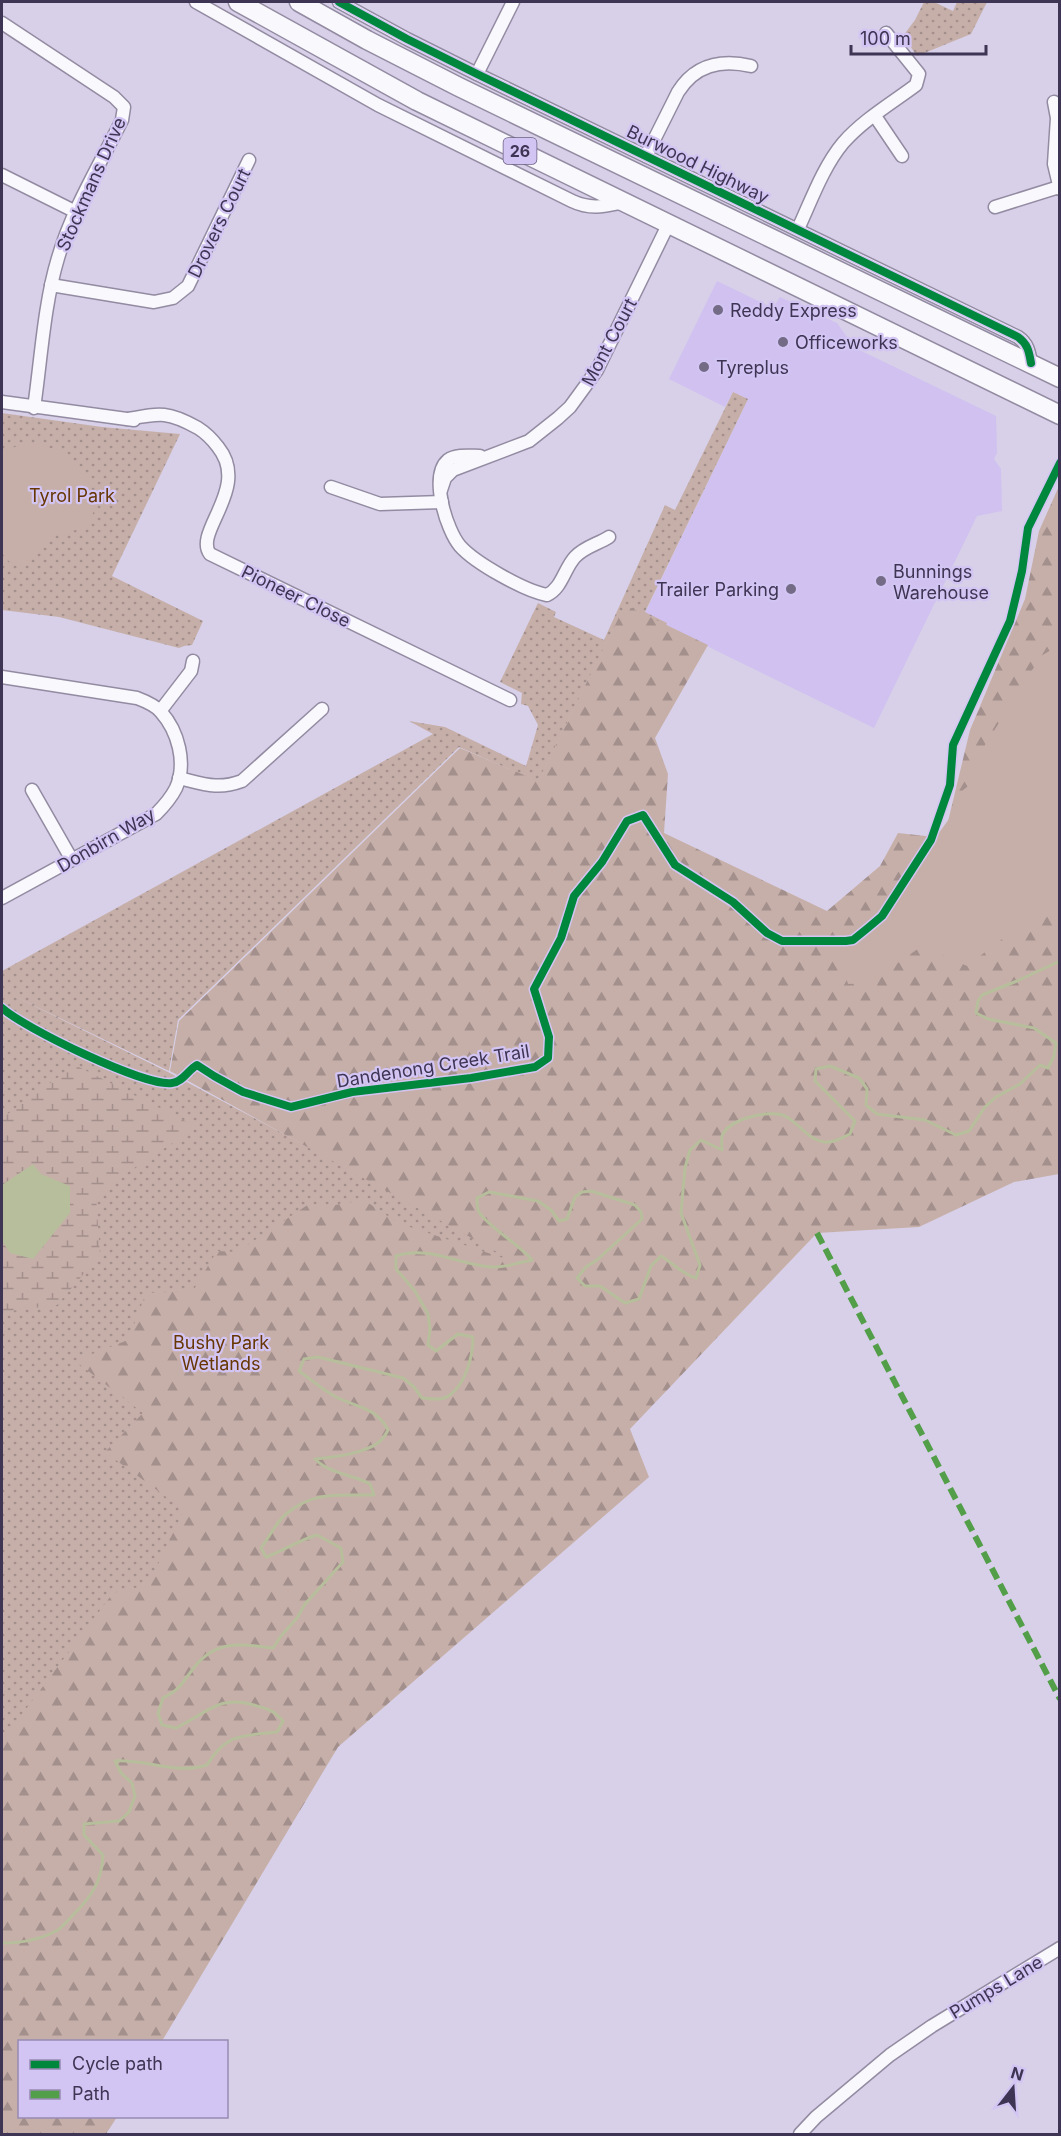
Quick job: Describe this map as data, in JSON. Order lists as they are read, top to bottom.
{
  "streets": {
    "highway": ["26", "Burwood Highway"],
    "street": [
      "Stockmans Drive",
      "Drovers Court",
      "Mont Court",
      "Pioneer Close",
      "Donbirn Way",
      "Pumps Lane"
    ],
    "cycle path": ["Dandenong Creek Trail"]
  },
  "crossings": [
    ["26", "Mont Court"],
    ["Stockmans Drive", "Drovers Court"],
    ["Stockmans Drive", "Pioneer Close"]
  ],
  "parks": ["Tyrol Park", "Bushy Park Wetlands"],
  "places": [
    "Reddy Express",
    "Officeworks",
    "Tyreplus",
    "Bunnings Warehouse",
    "Trailer Parking"
  ],
  "legend": ["Cycle path", "Path"],
  "scale_bar": "100 m",
  "north": "top"
}
